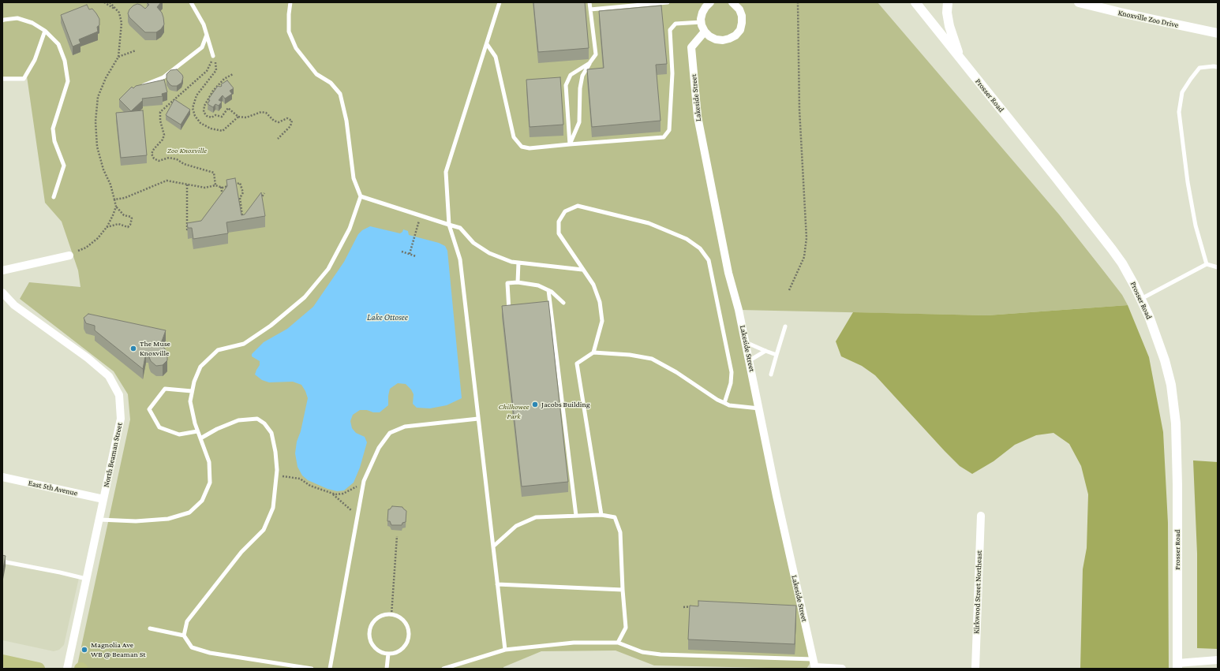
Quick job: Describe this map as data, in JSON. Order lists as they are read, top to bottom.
{
  "streets": {
    "street": [
      "Knoxville Zoo Drive",
      "Prosser Road",
      "Lakeside Street",
      "North Beaman Street",
      "East 5th Avenue",
      "Kirkwood Street Northeast"
    ]
  },
  "crossings": [
    ["North Beaman Street", "East 5th Avenue"]
  ],
  "water": ["Lake Ottosee"],
  "parks": ["Zoo Knoxville", "Chilhowee Park"],
  "places": ["The Muse Knoxville", "Jacobs Building", "Magnolia Ave WB @ Beaman St"]
}
